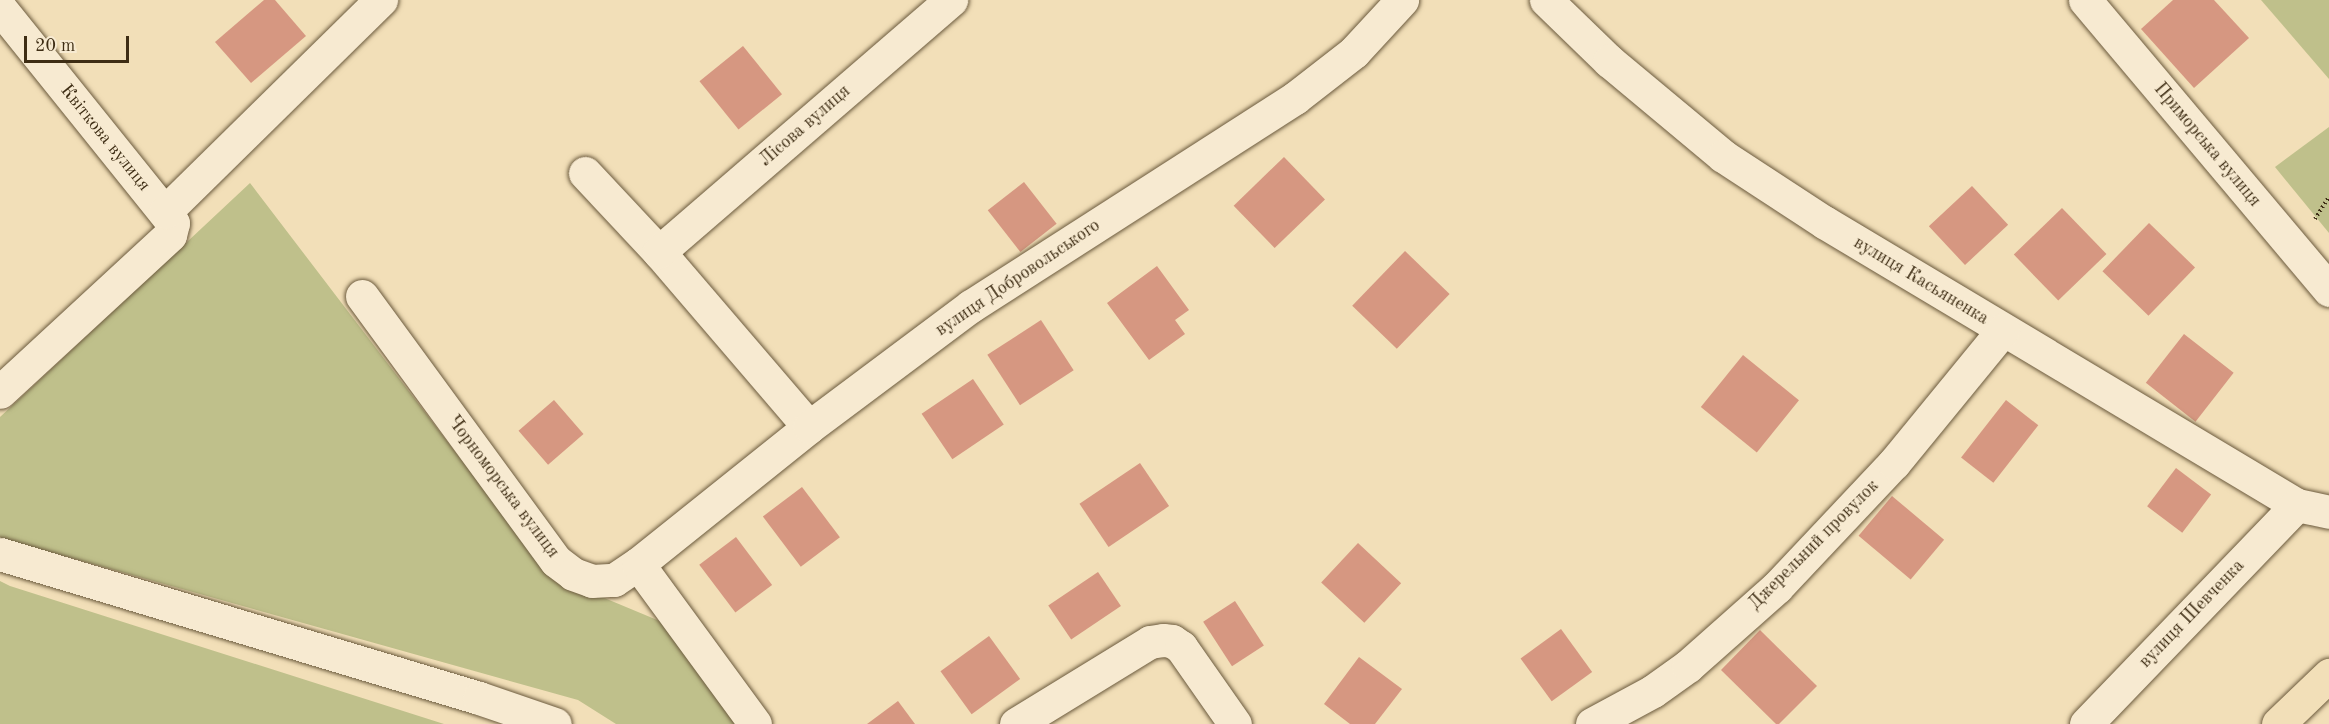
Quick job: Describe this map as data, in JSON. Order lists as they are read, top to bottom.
{
  "streets": {
    "street": [
      "Лісова вулиця",
      "Квіткова вулиця",
      "Приморська вулиця",
      "вулиця Добровольського",
      "вулиця Касьяненка",
      "Чорноморська вулиця",
      "Джерельний провулок",
      "вулиця Шевченка"
    ]
  },
  "crossings": [
    ["вулиця Добровольського", "Чорноморська вулиця"],
    ["вулиця Касьяненка", "Джерельний провулок"],
    ["вулиця Касьяненка", "вулиця Шевченка"]
  ],
  "scale_bar": "20 m"
}
